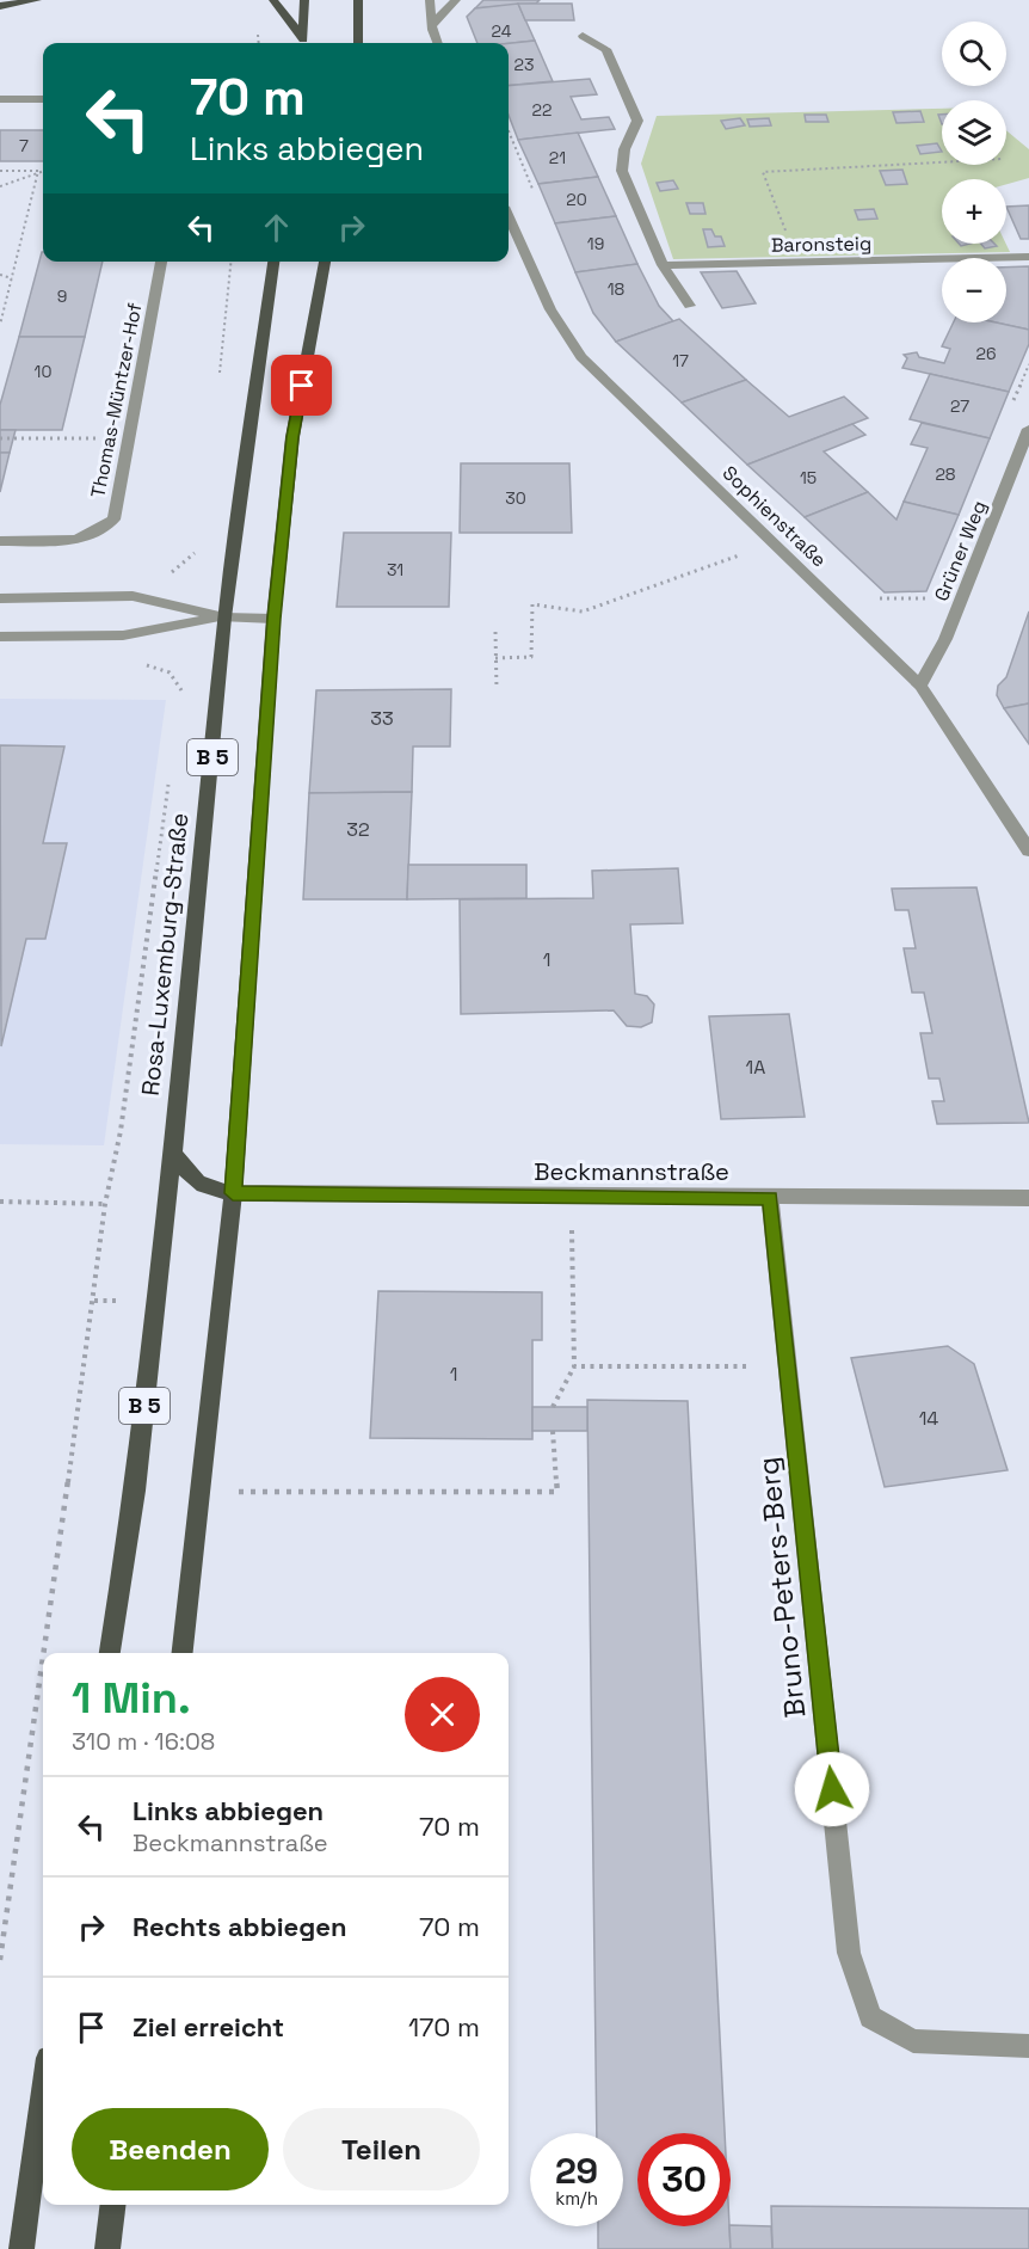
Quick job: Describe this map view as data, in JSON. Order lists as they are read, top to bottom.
{
  "streets": {
    "main road": ["B 5", "Rosa-Luxemburg-Straße"],
    "street": [
      "Baronsteig",
      "Thomas-Müntzer-Hof",
      "Sophienstraße",
      "Grüner Weg",
      "Beckmannstraße",
      "Bruno-Peters-Berg"
    ]
  },
  "crossings": [
    ["Sophienstraße", "Grüner Weg"],
    ["B 5", "Beckmannstraße"],
    ["Beckmannstraße", "Bruno-Peters-Berg"]
  ],
  "house_numbers": [
    "24",
    "23",
    "22",
    "7",
    "21",
    "20",
    "19",
    "18",
    "9",
    "26",
    "17",
    "10",
    "27",
    "28",
    "15",
    "30",
    "31",
    "33",
    "32",
    "1",
    "1A",
    "1",
    "14"
  ],
  "page": {
    "map_buttons": ["+", "−"],
    "turn": ["70 m", "Links abbiegen"],
    "heading": ["1 Min.", "310 m · 16:08"],
    "list": [
      {
        "name": "Links abbiegen",
        "note": "Beckmannstraße",
        "value": "70 m"
      },
      {
        "name": "Rechts abbiegen",
        "value": "70 m"
      },
      {
        "name": "Ziel erreicht",
        "value": "170 m"
      }
    ],
    "buttons": ["Beenden", "Teilen"],
    "speed": "29 km/h",
    "limit": "30"
  }
}
